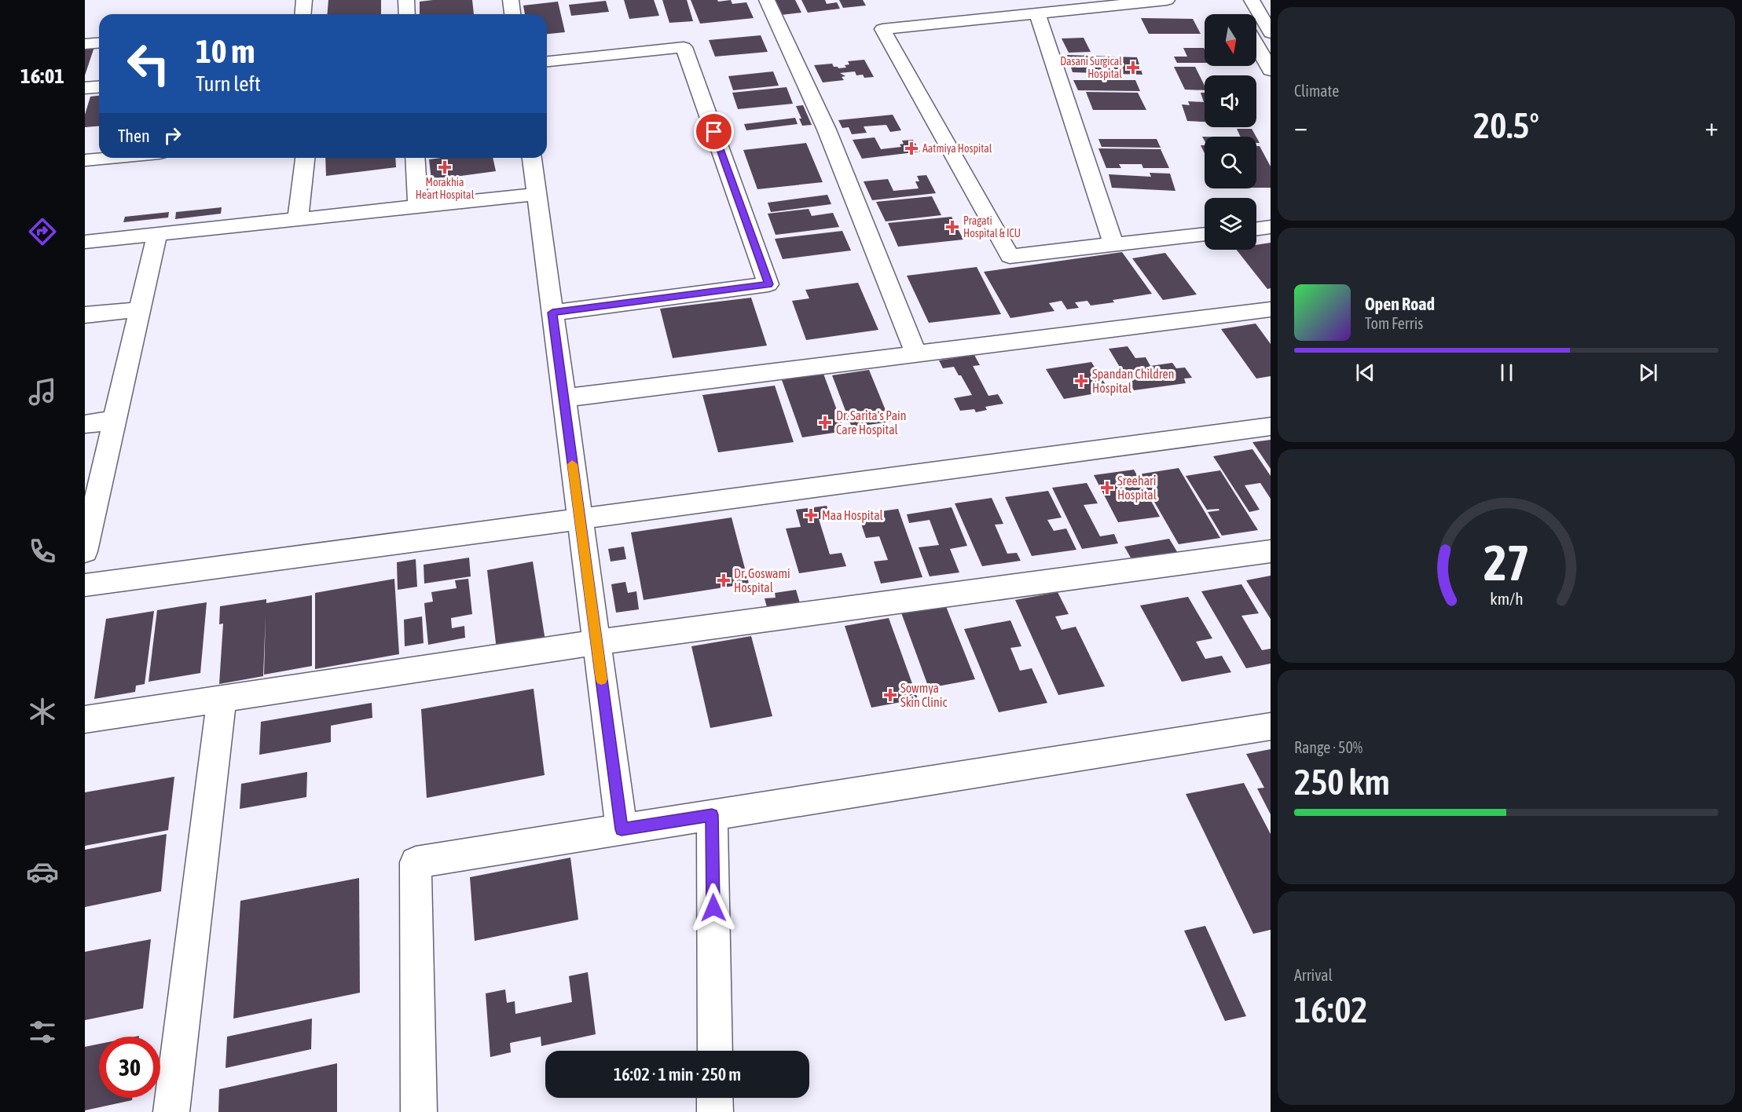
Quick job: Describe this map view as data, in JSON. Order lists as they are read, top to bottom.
{
  "places": {
    "health": [
      "Dasani Surgical Hospital",
      "Aatmiya Hospital",
      "Morakhia Heart Hospital",
      "Pragati Hospital & ICU",
      "Spandan Children Hospital",
      "Dr. Sarita's Pain Care Hospital",
      "Sreehari Hospital",
      "Maa Hospital",
      "Dr. Goswami Hospital",
      "Sowmya Skin Clinic"
    ]
  },
  "north": "bottom",
  "page": {
    "tabs": "16:01",
    "tile": [
      "Climate",
      ["Range · 50%", "250 km"],
      ["Arrival", "16:02"]
    ],
    "turn": ["10 m", "Turn left"],
    "heat": ["−", "20.5°", "+"],
    "then": "Then",
    "song": ["Open Road", "Tom Ferris"],
    "limit": "30",
    "trip": "16:02 · 1 min · 250 m",
    "gauge": ["27", "km/h"]
  }
}
